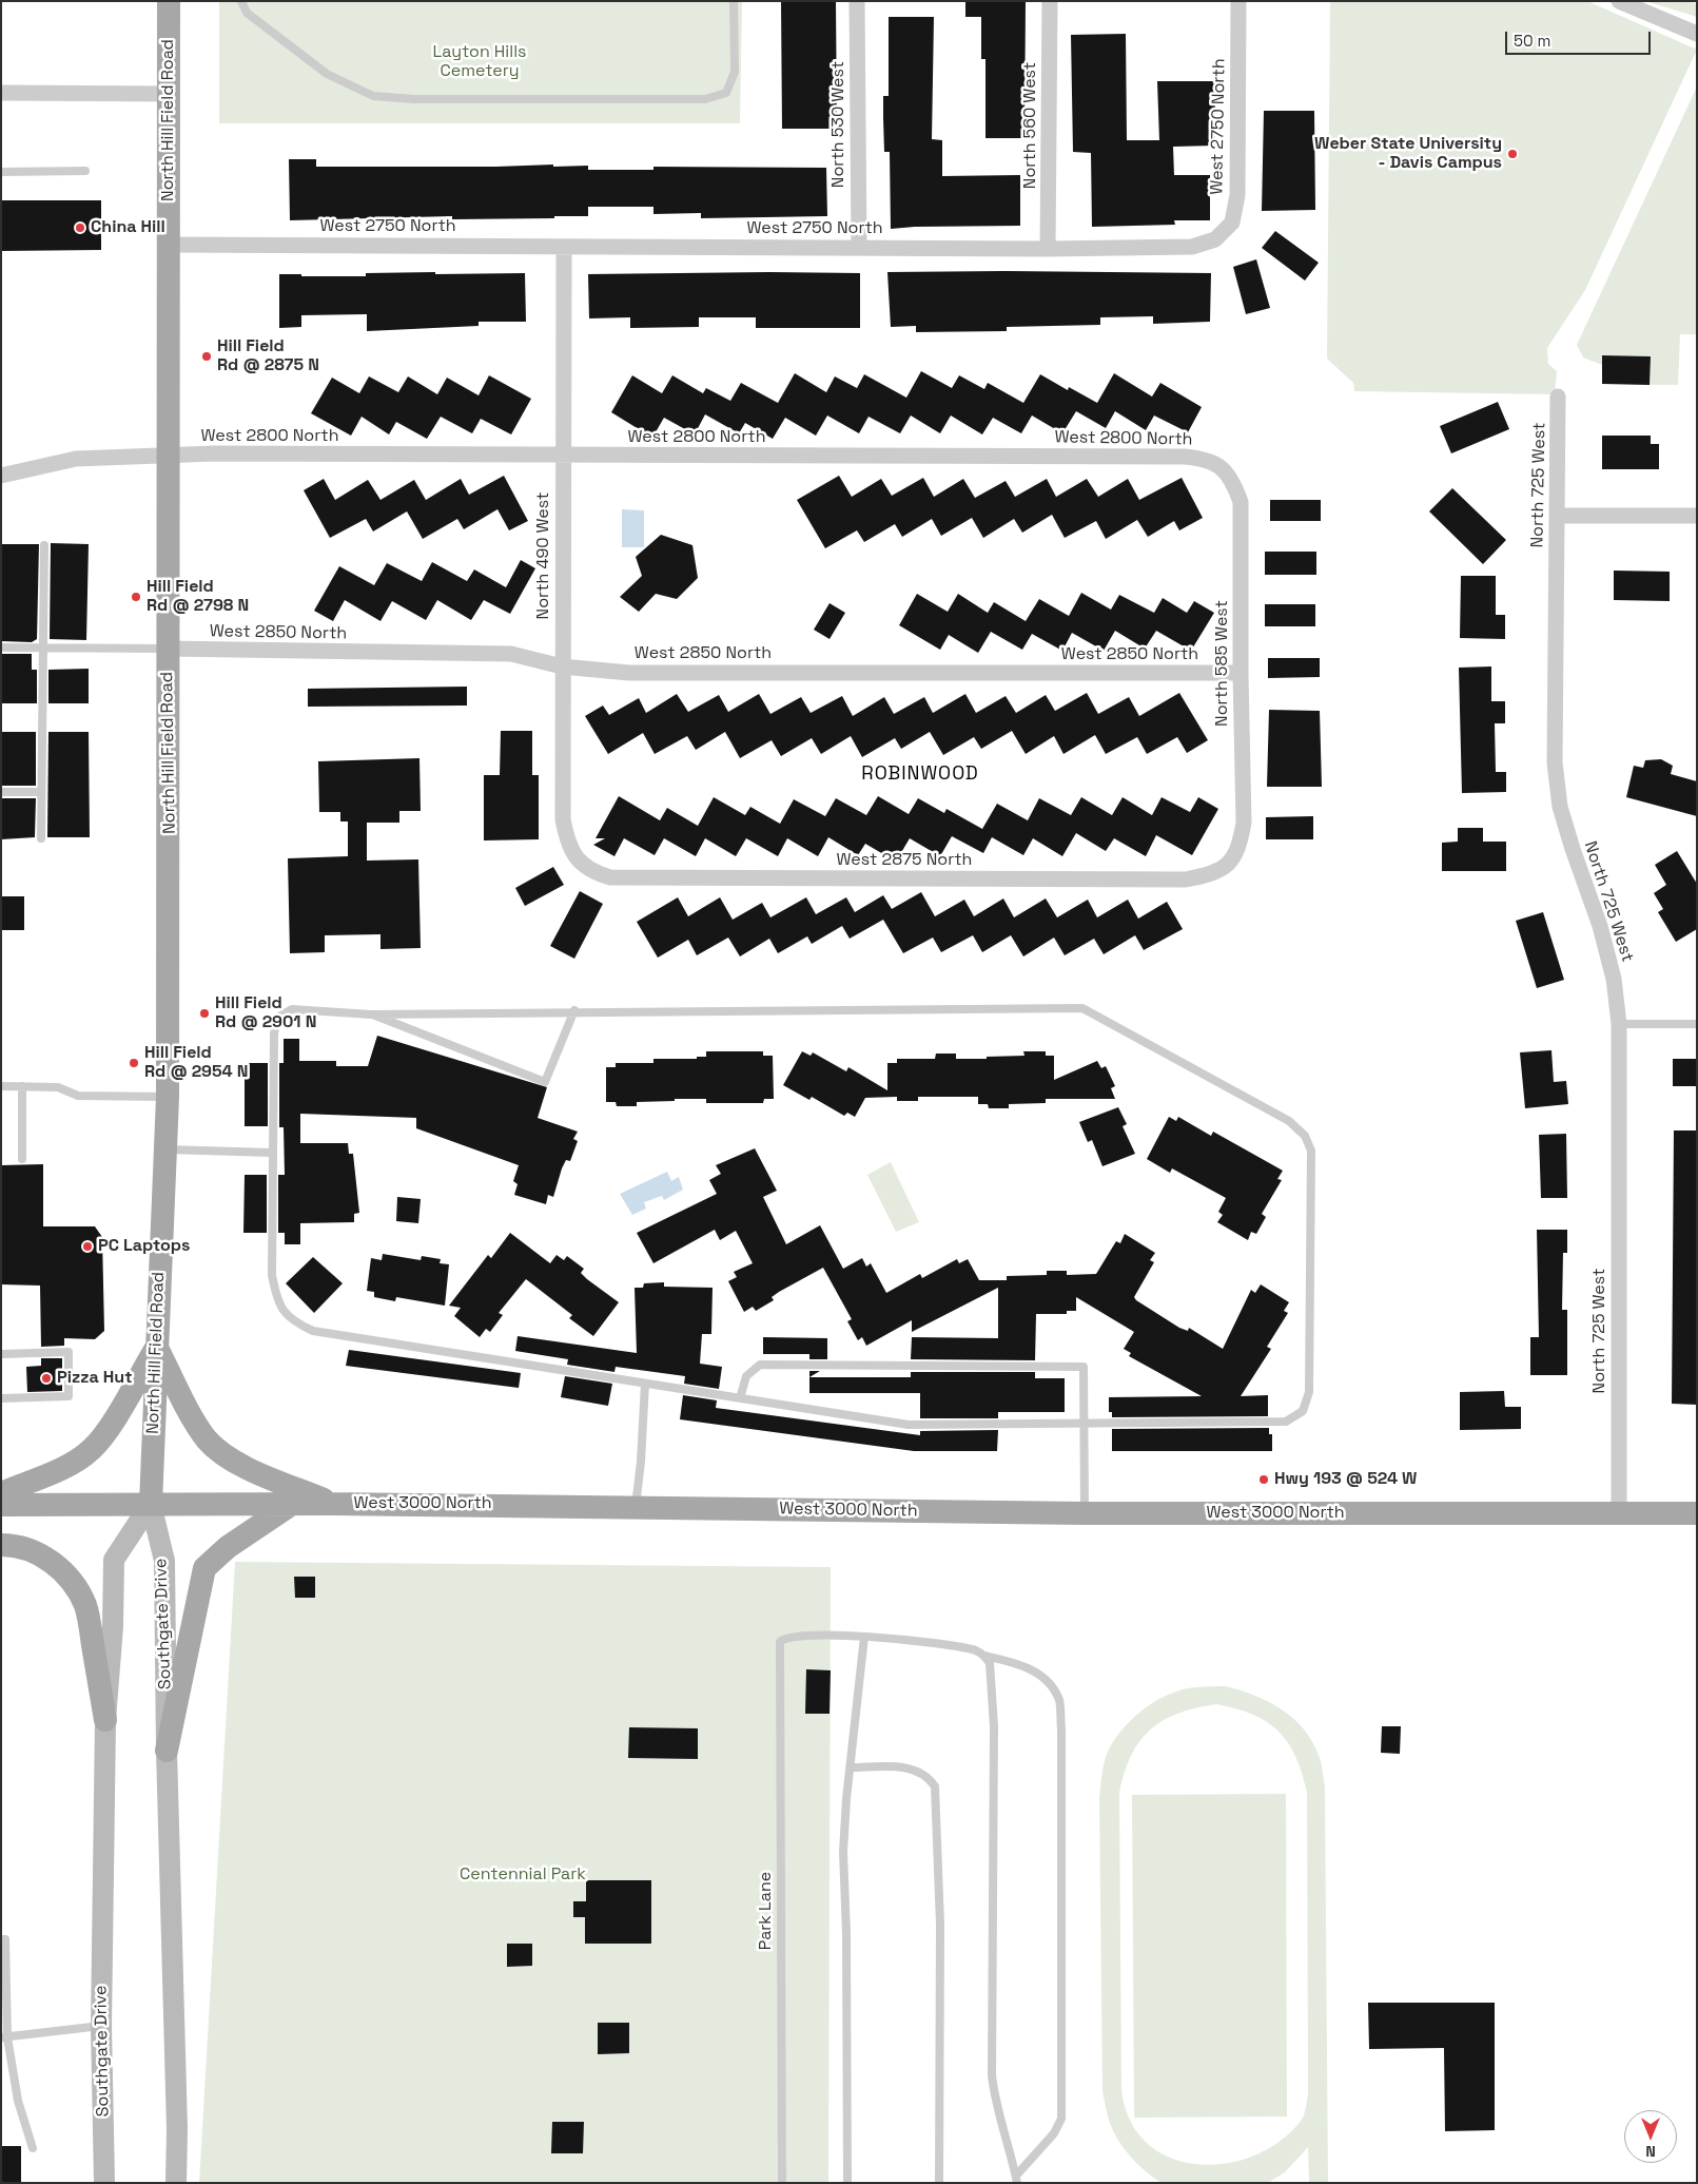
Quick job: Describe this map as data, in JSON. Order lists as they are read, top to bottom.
{
  "streets": {
    "main road": ["North Hill Field Road", "West 3000 North", "Southgate Drive"],
    "street": [
      "North 530 West",
      "North 560 West",
      "West 2750 North",
      "West 2800 North",
      "North 725 West",
      "North 490 West",
      "West 2850 North",
      "North 585 West",
      "West 2875 North"
    ],
    "lane": ["Park Lane"]
  },
  "crossings": [
    ["North Hill Field Road", "West 2750 North"],
    ["North Hill Field Road", "West 2800 North"],
    ["North Hill Field Road", "West 2850 North"],
    ["North Hill Field Road", "West 3000 North"],
    ["North Hill Field Road", "Southgate Drive"],
    ["North 530 West", "West 2750 North"],
    ["North 560 West", "West 2750 North"],
    ["West 2750 North", "North 490 West"],
    ["West 2800 North", "North 490 West"],
    ["West 2800 North", "North 585 West"],
    ["North 725 West", "West 3000 North"],
    ["North 490 West", "West 2850 North"],
    ["North 490 West", "West 2875 North"],
    ["West 2850 North", "North 585 West"],
    ["North 585 West", "West 2875 North"],
    ["West 3000 North", "Southgate Drive"]
  ],
  "districts": ["ROBINWOOD"],
  "parks": ["Layton Hills Cemetery", "Centennial Park"],
  "places": [
    "Weber State University - Davis Campus",
    "China Hill",
    "Hill Field Rd @ 2875 N",
    "Hill Field Rd @ 2798 N",
    "Hill Field Rd @ 2901 N",
    "Hill Field Rd @ 2954 N",
    "PC Laptops",
    "Pizza Hut",
    "Hwy 193 @ 524 W"
  ],
  "scale_bar": "50 m",
  "north": "bottom"
}
